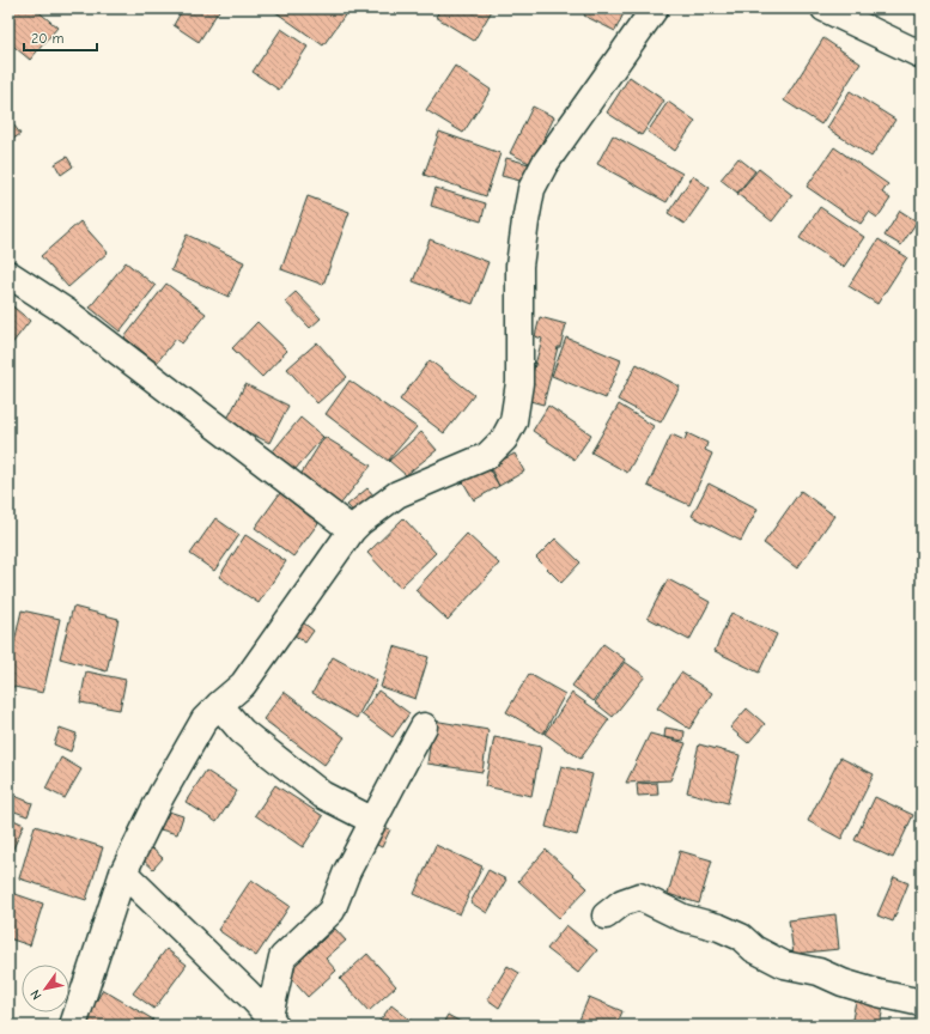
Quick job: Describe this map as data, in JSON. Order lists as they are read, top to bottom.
{
  "scale_bar": "20 m",
  "north": "bottom left"
}
